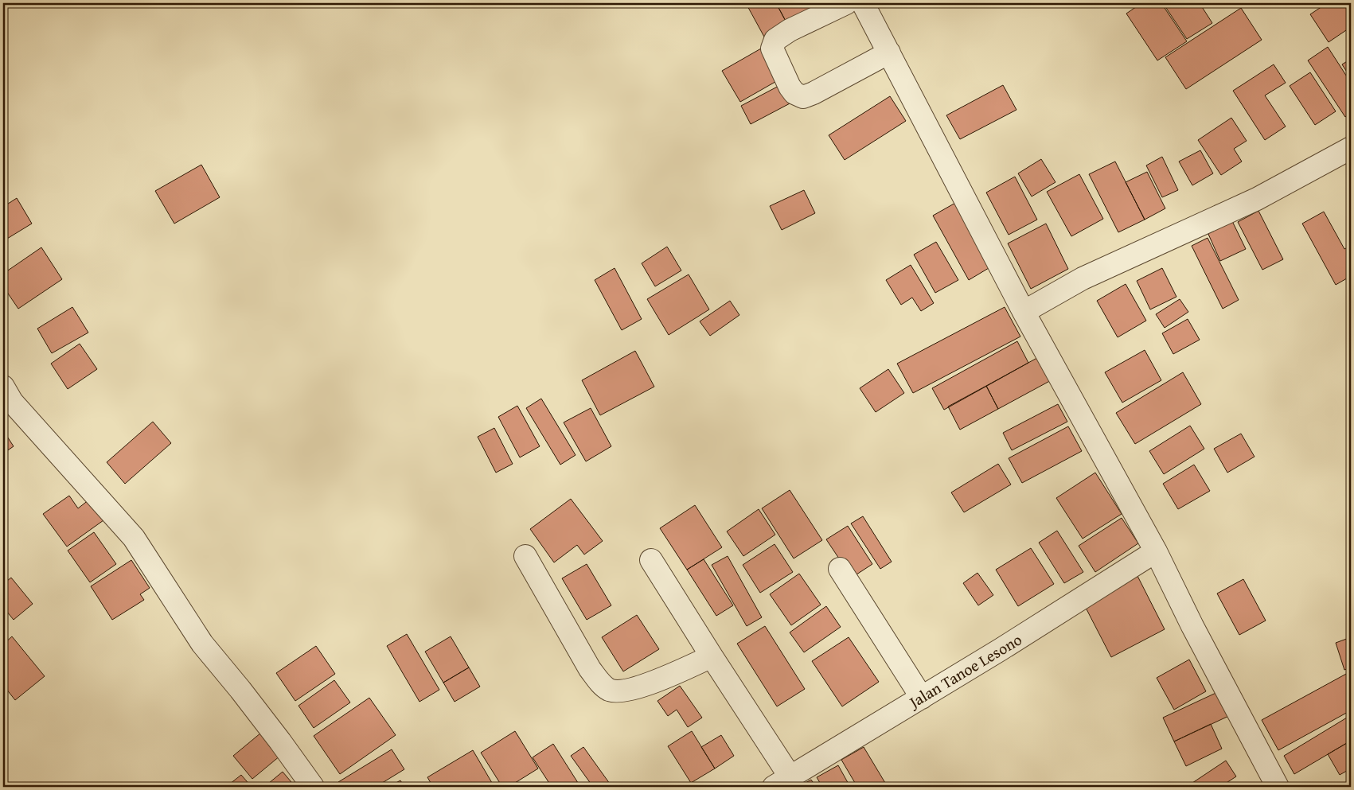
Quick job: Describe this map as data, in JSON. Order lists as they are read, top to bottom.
{
  "streets": {
    "street": ["Jalan Tanoe Lesono"]
  }
}
